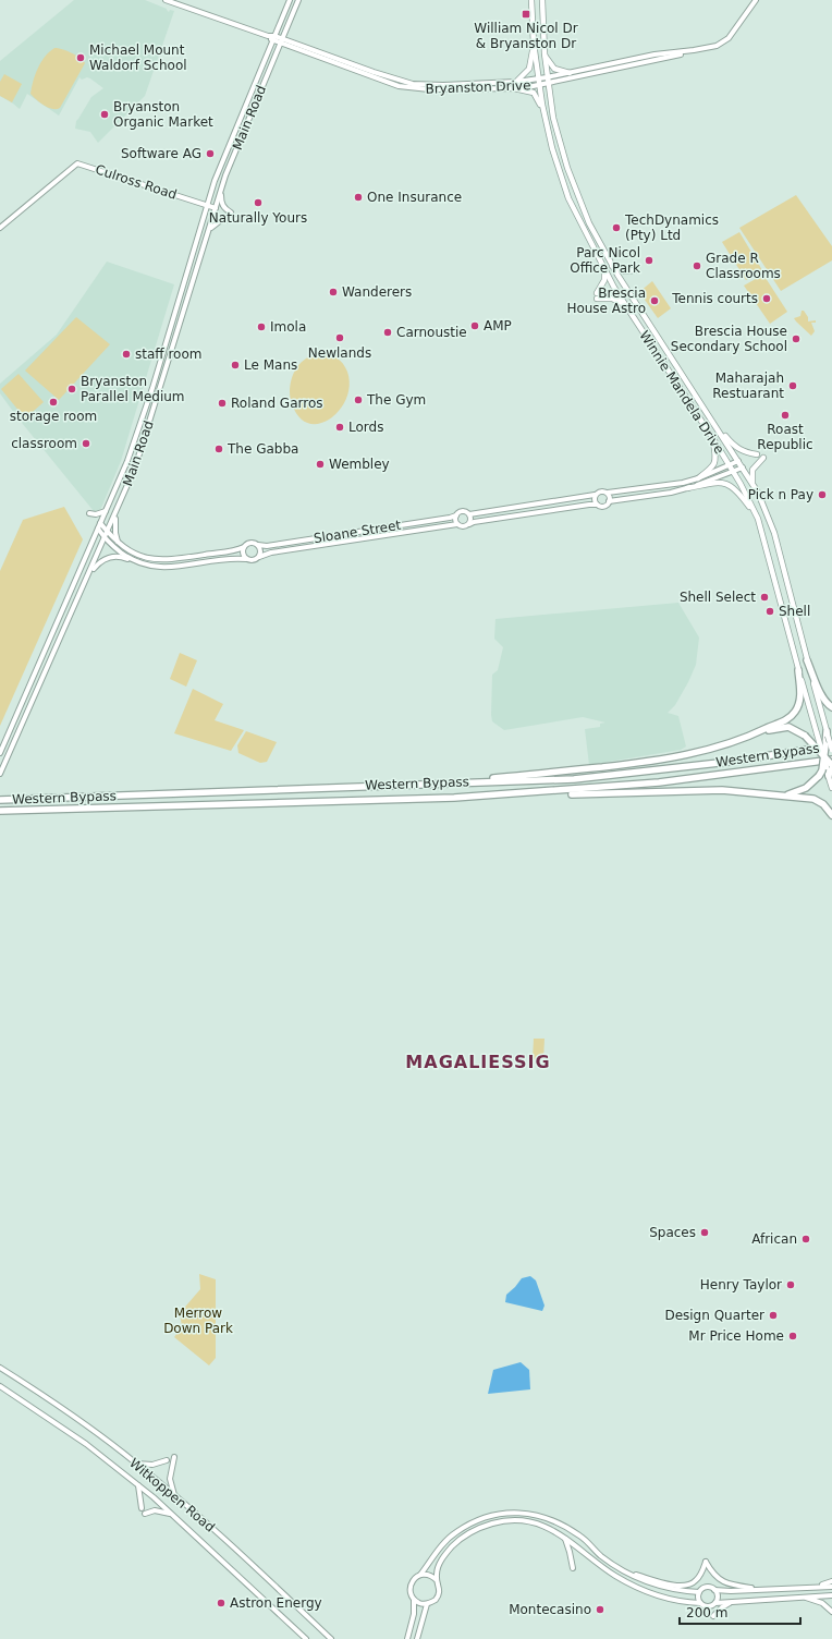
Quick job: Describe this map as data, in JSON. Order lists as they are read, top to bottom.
{
  "streets": {
    "highway": ["Western Bypass"],
    "main road": [
      "Bryanston Drive",
      "Main Road",
      "Culross Road",
      "Winnie Mandela Drive",
      "Sloane Street",
      "Witkoppen Road"
    ]
  },
  "crossings": [
    ["Bryanston Drive", "Main Road"],
    ["Bryanston Drive", "Winnie Mandela Drive"],
    ["Main Road", "Culross Road"]
  ],
  "districts": ["MAGALIESSIG"],
  "parks": ["Merrow Down Park"],
  "places": {
    "transit": ["William Nicol Dr & Bryanston Dr"],
    "other": [
      "Michael Mount Waldorf School",
      "Bryanston Organic Market",
      "Software AG",
      "One Insurance",
      "Naturally Yours",
      "TechDynamics (Pty) Ltd",
      "Parc Nicol Office Park",
      "Grade R Classrooms",
      "Wanderers",
      "Tennis courts",
      "Brescia House Astro",
      "AMP",
      "Imola",
      "Carnoustie",
      "Newlands",
      "Brescia House Secondary School",
      "staff room",
      "Le Mans",
      "Maharajah Restuarant",
      "Bryanston Parallel Medium",
      "The Gym",
      "storage room",
      "Roland Garros",
      "Roast Republic",
      "Lords",
      "classroom",
      "The Gabba",
      "Wembley",
      "Pick n Pay",
      "Shell Select",
      "Shell",
      "Spaces",
      "African",
      "Henry Taylor",
      "Design Quarter",
      "Mr Price Home",
      "Astron Energy",
      "Montecasino"
    ]
  },
  "scale_bar": "200 m"
}
